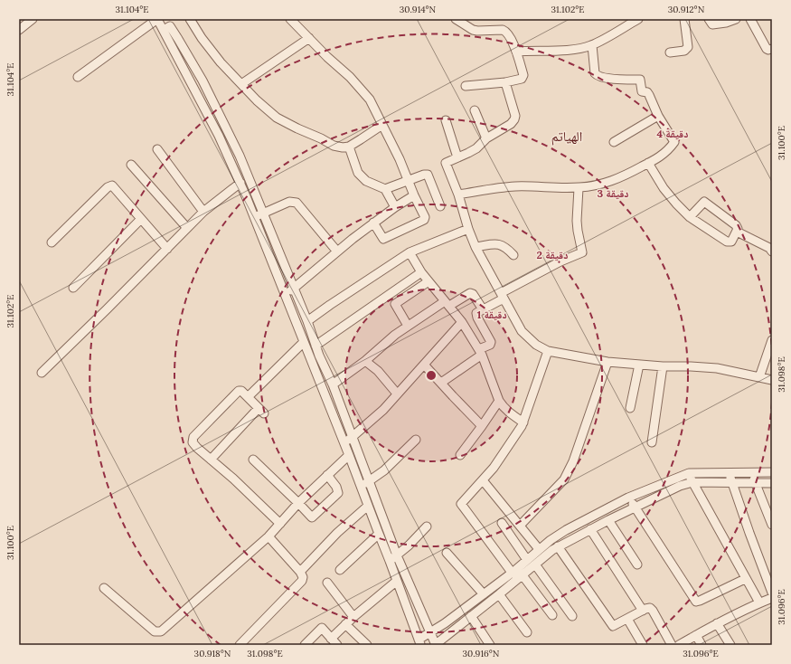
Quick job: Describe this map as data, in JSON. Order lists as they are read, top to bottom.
{
  "districts": ["الهياتم"],
  "coordinates": [
    "31.104°E",
    "30.914°N",
    "31.102°E",
    "30.912°N",
    "31.100°E",
    "31.098°E",
    "31.096°E",
    "30.918°N",
    "30.916°N"
  ],
  "rings": [
    "4 دقيقة",
    "3 دقيقة",
    "2 دقيقة",
    "1 دقيقة"
  ]
}
